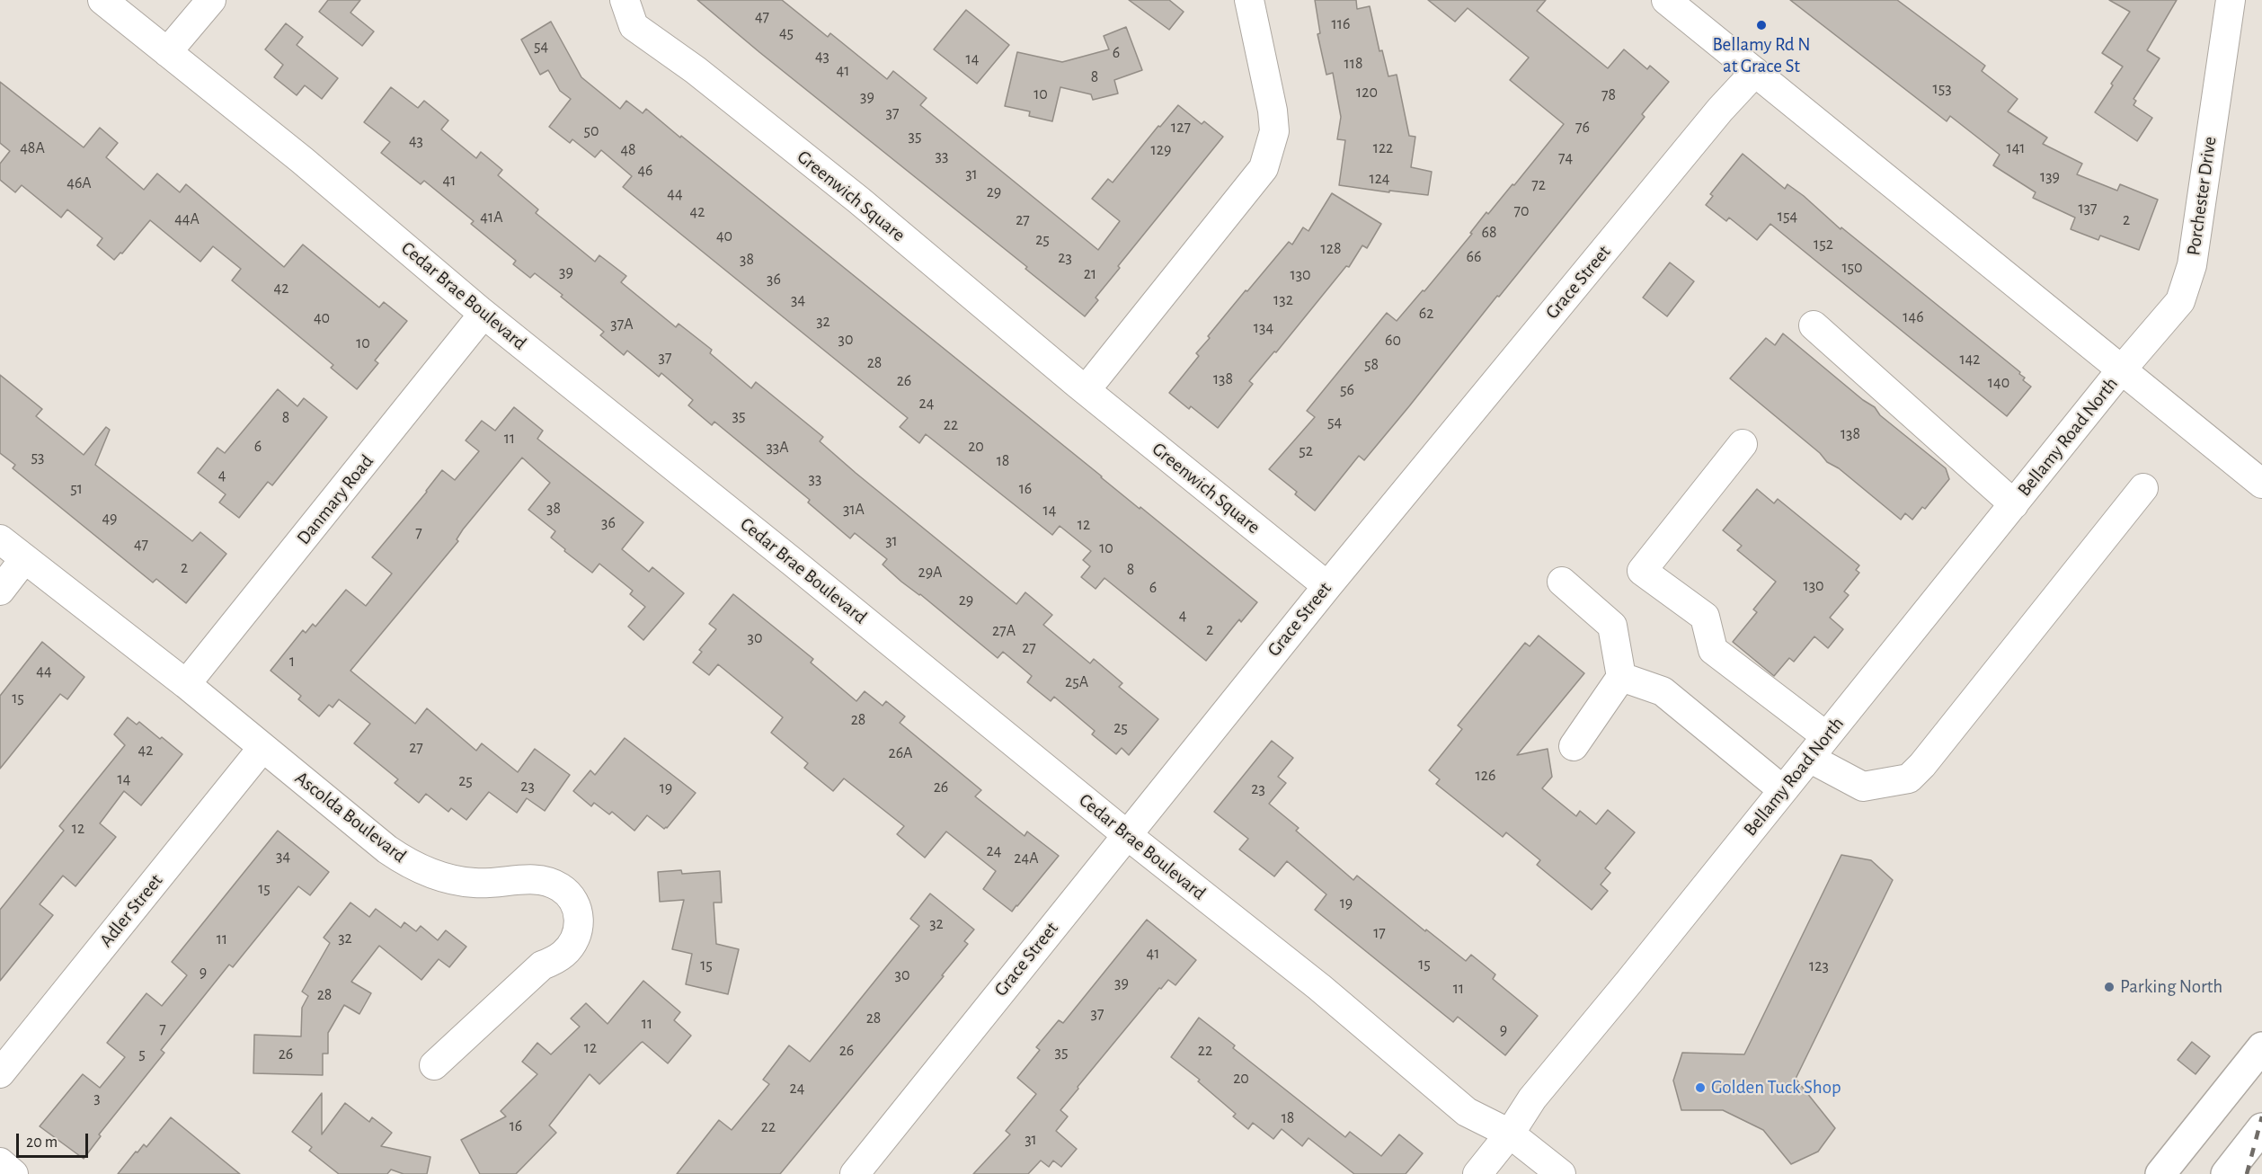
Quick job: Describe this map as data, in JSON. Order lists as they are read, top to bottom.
{
  "streets": {
    "street": [
      "Greenwich Square",
      "Porchester Drive",
      "Grace Street",
      "Cedar Brae Boulevard",
      "Bellamy Road North",
      "Danmary Road",
      "Ascolda Boulevard",
      "Adler Street"
    ]
  },
  "crossings": [
    ["Greenwich Square", "Grace Street"],
    ["Porchester Drive", "Bellamy Road North"],
    ["Grace Street", "Cedar Brae Boulevard"],
    ["Grace Street", "Bellamy Road North"],
    ["Cedar Brae Boulevard", "Bellamy Road North"],
    ["Cedar Brae Boulevard", "Danmary Road"],
    ["Danmary Road", "Ascolda Boulevard"],
    ["Ascolda Boulevard", "Adler Street"]
  ],
  "places": ["Bellamy Rd N at Grace St", "Parking North", "Golden Tuck Shop"],
  "house_numbers": [
    "47",
    "116",
    "45",
    "54",
    "6",
    "43",
    "14",
    "118",
    "41",
    "8",
    "153",
    "120",
    "10",
    "78",
    "39",
    "37",
    "127",
    "76",
    "50",
    "35",
    "43",
    "48A",
    "122",
    "141",
    "48",
    "129",
    "33",
    "74",
    "46",
    "31",
    "139",
    "124",
    "41",
    "46A",
    "72",
    "29",
    "44",
    "137",
    "70",
    "42",
    "154",
    "41A",
    "44A",
    "27",
    "2",
    "68",
    "40",
    "25",
    "152",
    "128",
    "66",
    "23",
    "38",
    "150",
    "39",
    "21",
    "130",
    "36",
    "42",
    "34",
    "132",
    "62",
    "146",
    "40",
    "32",
    "37A",
    "134",
    "30",
    "60",
    "10",
    "37",
    "142",
    "28",
    "58",
    "138",
    "26",
    "140",
    "56",
    "24",
    "35",
    "8",
    "54",
    "22",
    "138",
    "11",
    "6",
    "20",
    "33A",
    "52",
    "53",
    "18",
    "4",
    "33",
    "51",
    "16",
    "38",
    "31A",
    "14",
    "49",
    "36",
    "12",
    "7",
    "31",
    "47",
    "10",
    "2",
    "8",
    "29A",
    "130",
    "6",
    "29",
    "4",
    "2",
    "27A",
    "30",
    "27",
    "1",
    "44",
    "25A",
    "15",
    "28",
    "25",
    "27",
    "42",
    "26A",
    "126",
    "14",
    "25",
    "23",
    "26",
    "19",
    "23",
    "12",
    "24",
    "34",
    "24A",
    "15",
    "19",
    "32",
    "17",
    "32",
    "11",
    "41",
    "15",
    "15",
    "123",
    "9",
    "30",
    "39",
    "11",
    "28",
    "37",
    "28",
    "11",
    "7",
    "9",
    "12",
    "26",
    "22",
    "35",
    "5",
    "26",
    "20",
    "24",
    "3",
    "18",
    "16",
    "22",
    "31"
  ],
  "scale_bar": "20 m"
}
